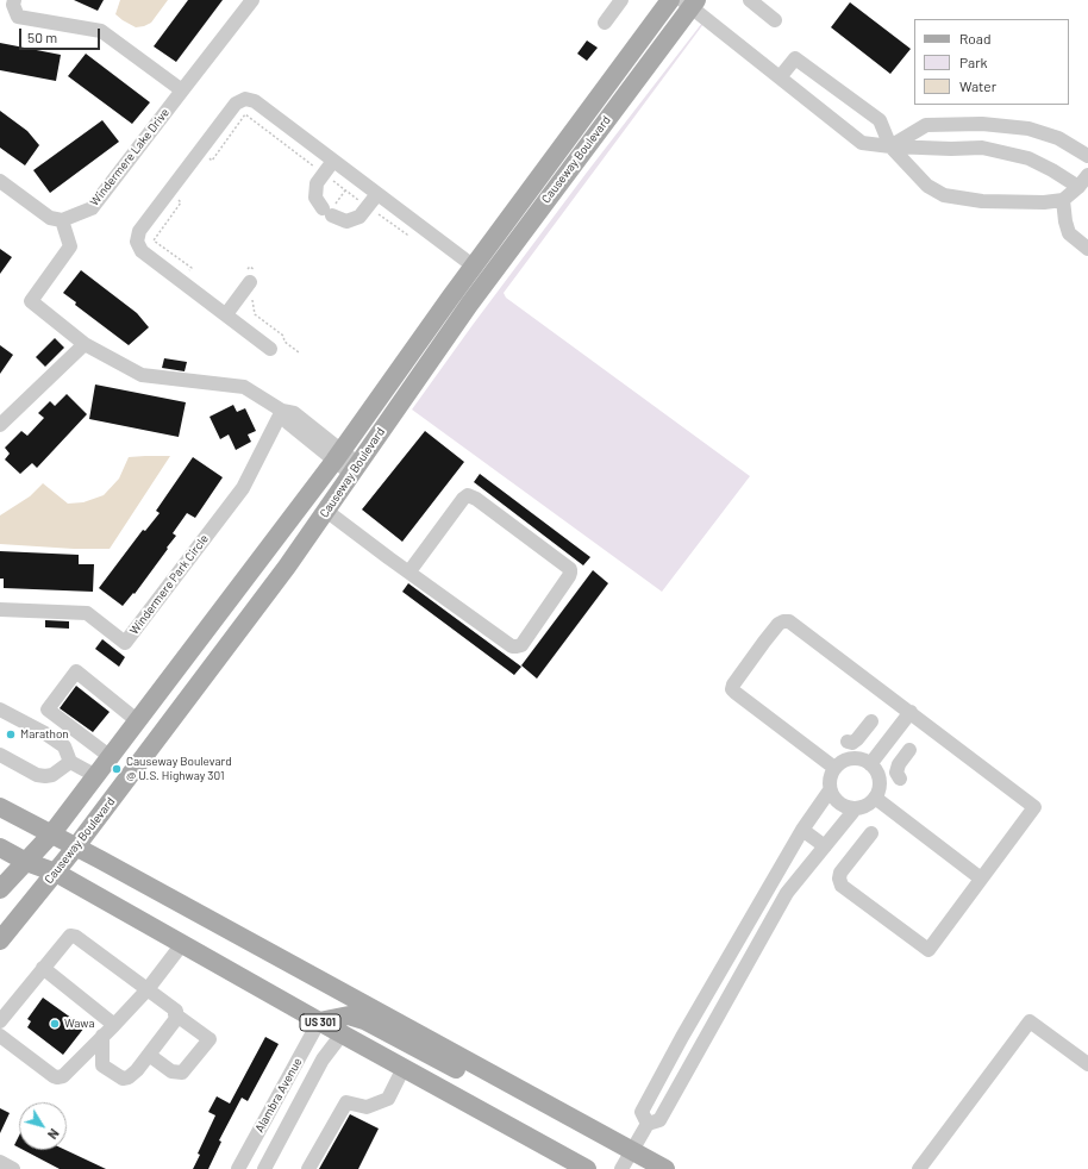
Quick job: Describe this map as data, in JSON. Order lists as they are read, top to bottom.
{
  "streets": {
    "main road": ["Causeway Boulevard", "US 301"],
    "street": ["Windermere Lake Drive", "Windermere Park Circle", "Alambra Avenue"]
  },
  "crossings": [
    ["Causeway Boulevard", "US 301"],
    ["US 301", "Alambra Avenue"]
  ],
  "places": ["Marathon", "Causeway Boulevard @ U.S. Highway 301", "Wawa"],
  "legend": ["Road", "Park", "Water"],
  "scale_bar": "50 m",
  "north": "bottom right"
}
